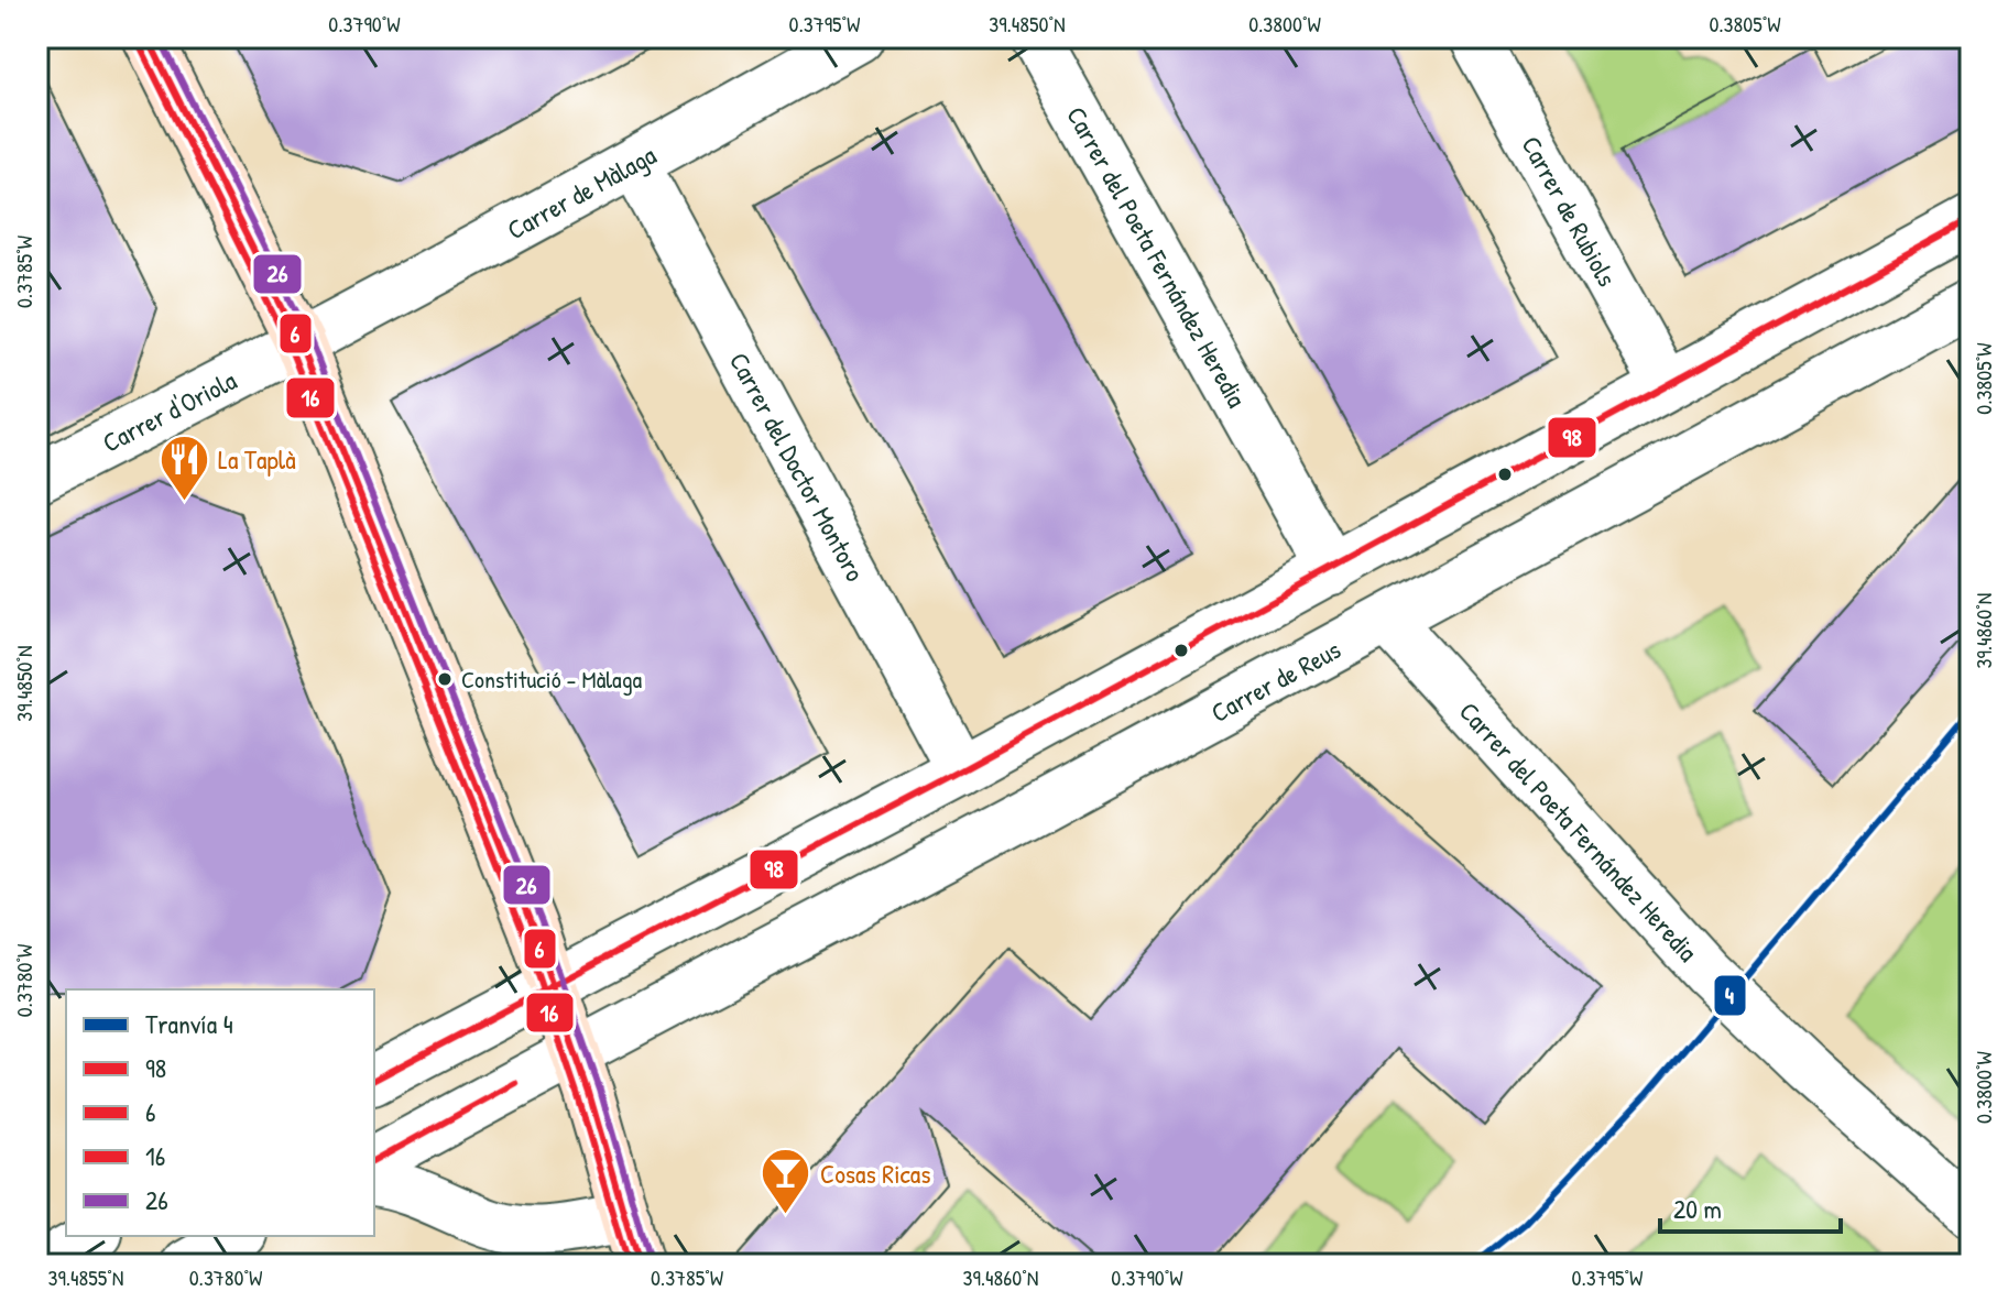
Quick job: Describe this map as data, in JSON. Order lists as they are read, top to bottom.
{
  "streets": {
    "street": [
      "Carrer de Màlaga",
      "Carrer de Rubiols",
      "Carrer del Poeta Fernández Heredia",
      "Carrer d'Oriola",
      "Carrer del Doctor Montoro",
      "Carrer de Reus"
    ]
  },
  "crossings": [
    ["Carrer de Màlaga", "Carrer d'Oriola"],
    ["Carrer de Màlaga", "Carrer del Doctor Montoro"],
    ["Carrer del Poeta Fernández Heredia", "Carrer de Reus"]
  ],
  "places": {
    "restaurant": ["La Taplà"],
    "other": ["Constitució - Màlaga"],
    "bar": ["Cosas Ricas"]
  },
  "lines": [
    "transit line 6",
    "transit line 26",
    "transit line 16",
    "transit line 98",
    "tram line 4"
  ],
  "legend": [
    "Tranvía 4",
    "98",
    "6",
    "16",
    "26"
  ],
  "scale_bar": "20 m",
  "coordinates": [
    "0.3790°W",
    "0.3795°W",
    "39.4850°N",
    "0.3800°W",
    "0.3805°W",
    "0.3785°W",
    "39.4860°N",
    "0.3780°W",
    "39.4855°N"
  ]
}
